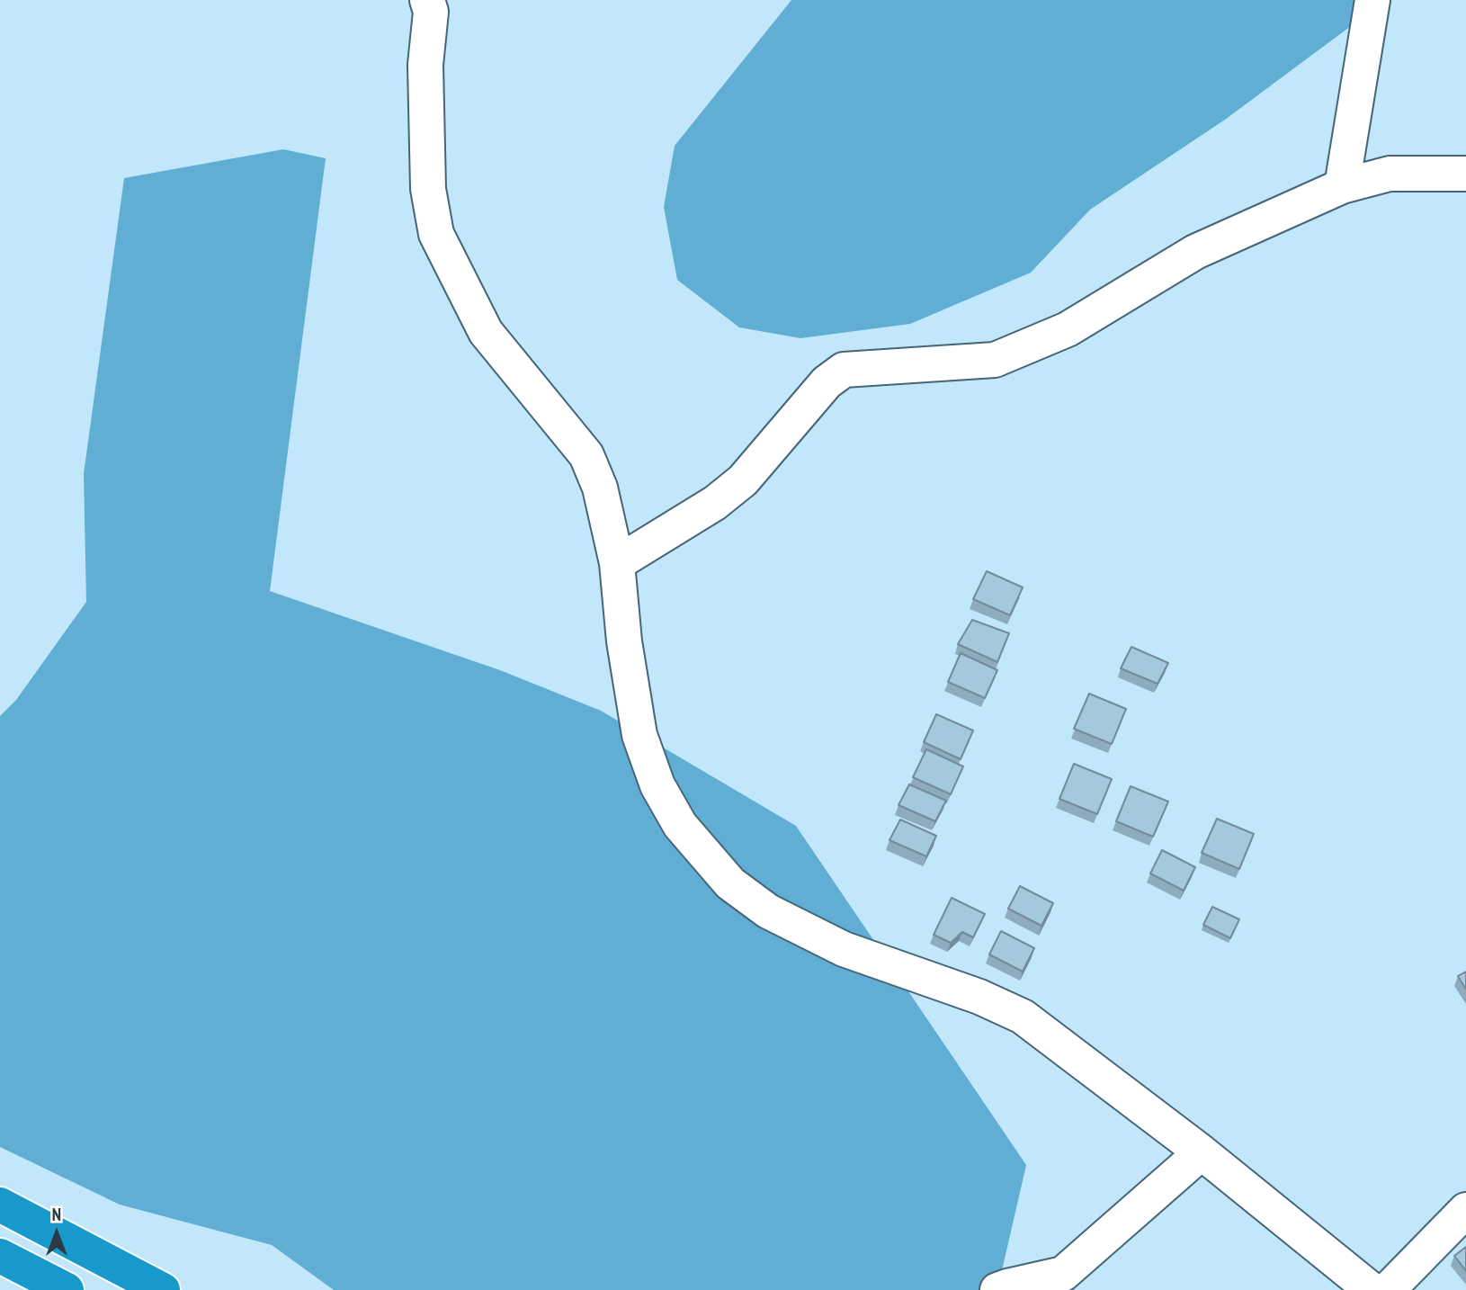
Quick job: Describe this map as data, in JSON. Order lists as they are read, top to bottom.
{
  "north": "top"
}
